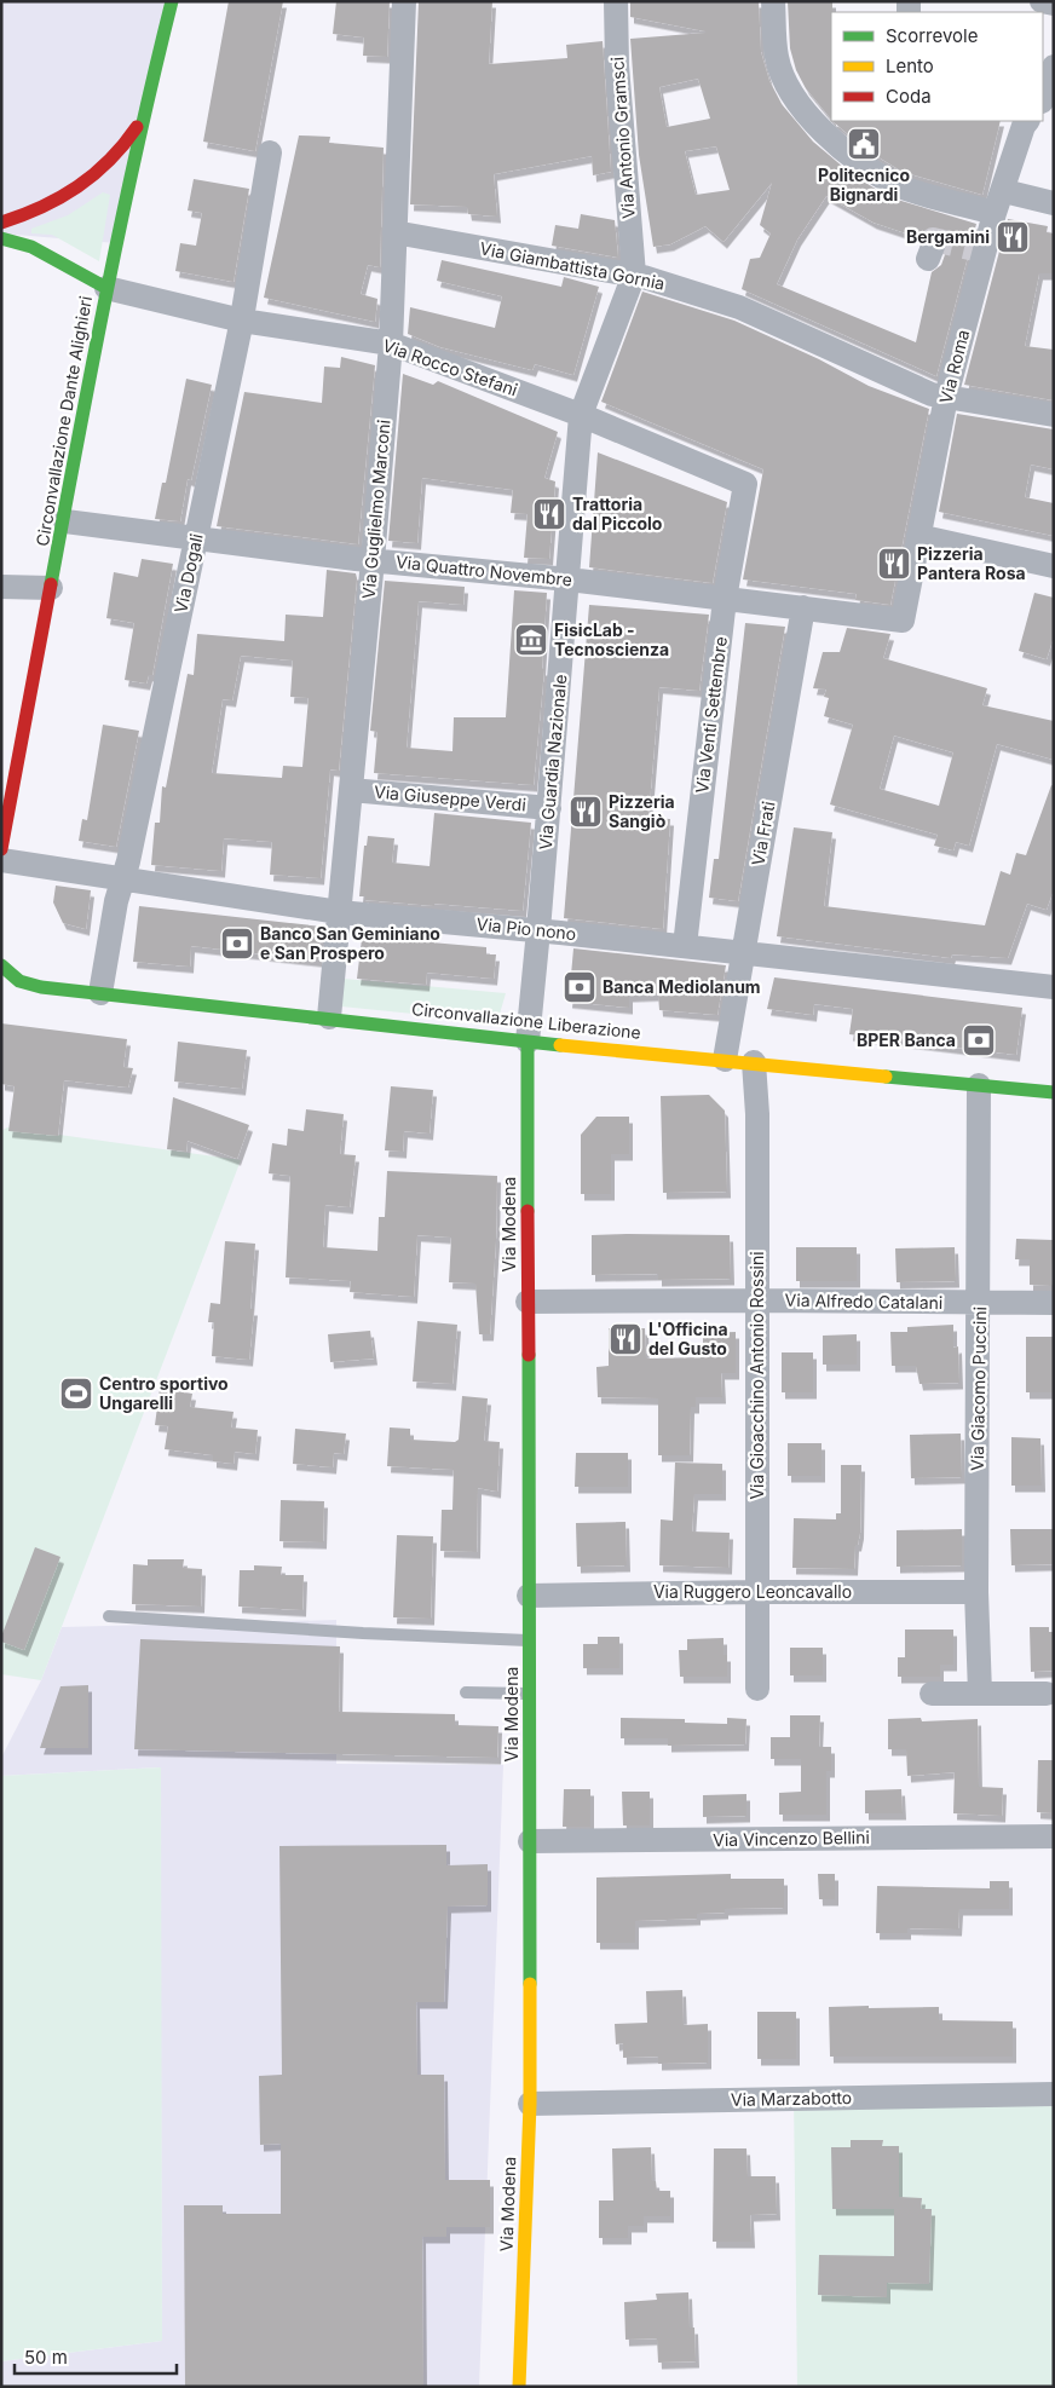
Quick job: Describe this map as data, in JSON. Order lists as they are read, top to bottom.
{
  "streets": {
    "main road": ["Circonvallazione Dante Alighieri", "Circonvallazione Liberazione", "Via Modena"],
    "street": [
      "Via Antonio Gramsci",
      "Via Giambattista Gornia",
      "Via Roma",
      "Via Rocco Stefani",
      "Via Guglielmo Marconi",
      "Via Quattro Novembre",
      "Via Dogali",
      "Via Venti Settembre",
      "Via Guardia Nazionale",
      "Via Giuseppe Verdi",
      "Via Frati",
      "Via Pio nono",
      "Via Alfredo Catalani",
      "Via Gioacchino Antonio Rossini",
      "Via Giacomo Puccini",
      "Via Ruggero Leoncavallo",
      "Via Vincenzo Bellini",
      "Via Marzabotto"
    ]
  },
  "crossings": [
    ["Via Antonio Gramsci", "Via Giambattista Gornia"],
    ["Via Antonio Gramsci", "Via Guardia Nazionale"],
    ["Via Giambattista Gornia", "Via Roma"],
    ["Via Giambattista Gornia", "Via Guglielmo Marconi"],
    ["Via Giambattista Gornia", "Via Guardia Nazionale"],
    ["Via Roma", "Via Quattro Novembre"],
    ["Via Rocco Stefani", "Circonvallazione Dante Alighieri"],
    ["Via Rocco Stefani", "Via Guglielmo Marconi"],
    ["Via Rocco Stefani", "Via Dogali"],
    ["Via Rocco Stefani", "Via Venti Settembre"],
    ["Via Rocco Stefani", "Via Guardia Nazionale"],
    ["Circonvallazione Dante Alighieri", "Via Quattro Novembre"],
    ["Via Guglielmo Marconi", "Via Quattro Novembre"],
    ["Via Guglielmo Marconi", "Via Giuseppe Verdi"],
    ["Via Guglielmo Marconi", "Via Pio nono"],
    ["Via Guglielmo Marconi", "Circonvallazione Liberazione"],
    ["Via Quattro Novembre", "Via Dogali"],
    ["Via Quattro Novembre", "Via Venti Settembre"],
    ["Via Quattro Novembre", "Via Guardia Nazionale"],
    ["Via Quattro Novembre", "Via Frati"],
    ["Via Dogali", "Via Pio nono"],
    ["Via Dogali", "Circonvallazione Liberazione"],
    ["Via Venti Settembre", "Via Pio nono"],
    ["Via Guardia Nazionale", "Via Giuseppe Verdi"],
    ["Via Guardia Nazionale", "Via Pio nono"],
    ["Via Guardia Nazionale", "Circonvallazione Liberazione"],
    ["Via Guardia Nazionale", "Via Modena"],
    ["Via Frati", "Via Pio nono"],
    ["Via Frati", "Circonvallazione Liberazione"],
    ["Circonvallazione Liberazione", "Via Modena"],
    ["Circonvallazione Liberazione", "Via Gioacchino Antonio Rossini"],
    ["Circonvallazione Liberazione", "Via Giacomo Puccini"],
    ["Via Modena", "Via Alfredo Catalani"],
    ["Via Modena", "Via Ruggero Leoncavallo"],
    ["Via Modena", "Via Vincenzo Bellini"],
    ["Via Modena", "Via Marzabotto"],
    ["Via Alfredo Catalani", "Via Gioacchino Antonio Rossini"],
    ["Via Alfredo Catalani", "Via Giacomo Puccini"],
    ["Via Gioacchino Antonio Rossini", "Via Ruggero Leoncavallo"],
    ["Via Giacomo Puccini", "Via Ruggero Leoncavallo"]
  ],
  "places": {
    "public building": ["Politecnico Bignardi"],
    "restaurant": [
      "Bergamini",
      "Trattoria dal Piccolo",
      "Pizzeria Pantera Rosa",
      "Pizzeria Sangiò",
      "L'Officina del Gusto"
    ],
    "museum": ["FisicLab - Tecnoscienza"],
    "bank": ["Banco San Geminiano e San Prospero", "Banca Mediolanum", "BPER Banca"],
    "sports": ["Centro sportivo Ungarelli"]
  },
  "legend": ["Scorrevole", "Lento", "Coda"],
  "scale_bar": "50 m"
}
